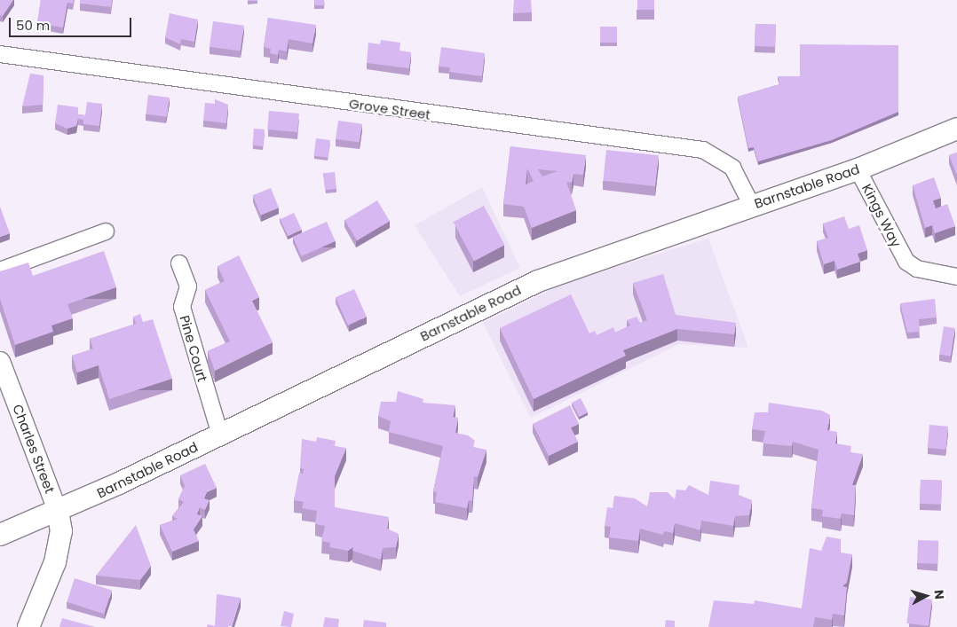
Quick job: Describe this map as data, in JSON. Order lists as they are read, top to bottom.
{
  "streets": {
    "main road": ["Barnstable Road"],
    "street": [
      "Grove Street",
      "Kings Way",
      "Pine Court",
      "Charles Street"
    ]
  },
  "crossings": [
    ["Grove Street", "Barnstable Road"],
    ["Barnstable Road", "Kings Way"],
    ["Barnstable Road", "Pine Court"],
    ["Barnstable Road", "Charles Street"]
  ],
  "scale_bar": "50 m",
  "north": "right"
}
